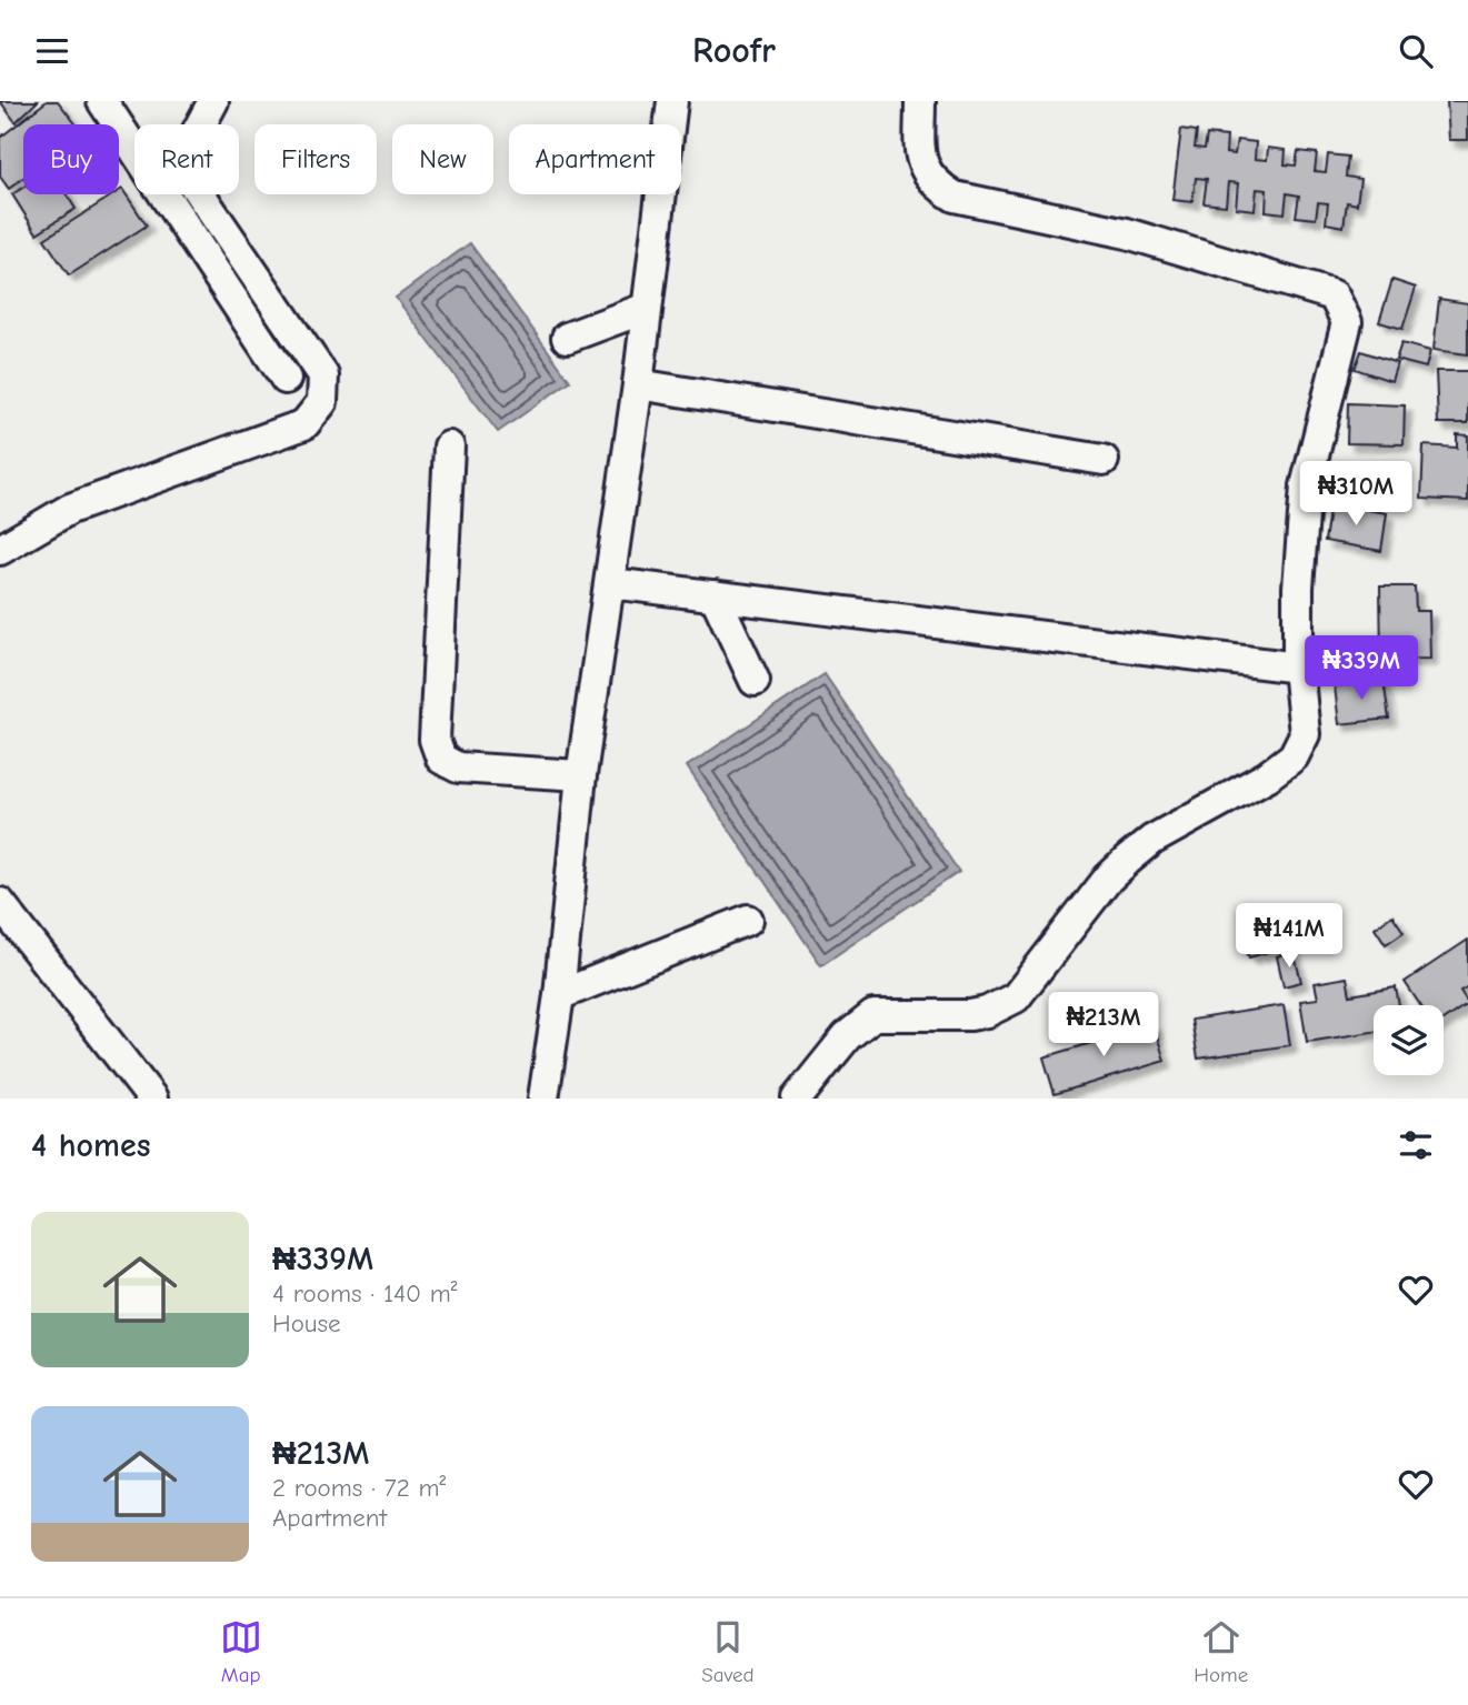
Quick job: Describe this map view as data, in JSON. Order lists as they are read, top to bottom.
{
  "page": {
    "header": "Roofr",
    "chip": [
      "Buy",
      "Rent",
      "Filters",
      "New",
      "Apartment"
    ],
    "price": [
      "₦310M",
      "₦339M",
      "₦141M",
      "₦213M"
    ],
    "heading": "4 homes",
    "list": [
      {
        "name": "₦339M",
        "note": "4 rooms · 140 m² · House"
      },
      {
        "name": "₦213M",
        "note": "2 rooms · 72 m² · Apartment"
      }
    ],
    "tabs": ["Map", "Saved", "Home"]
  }
}
